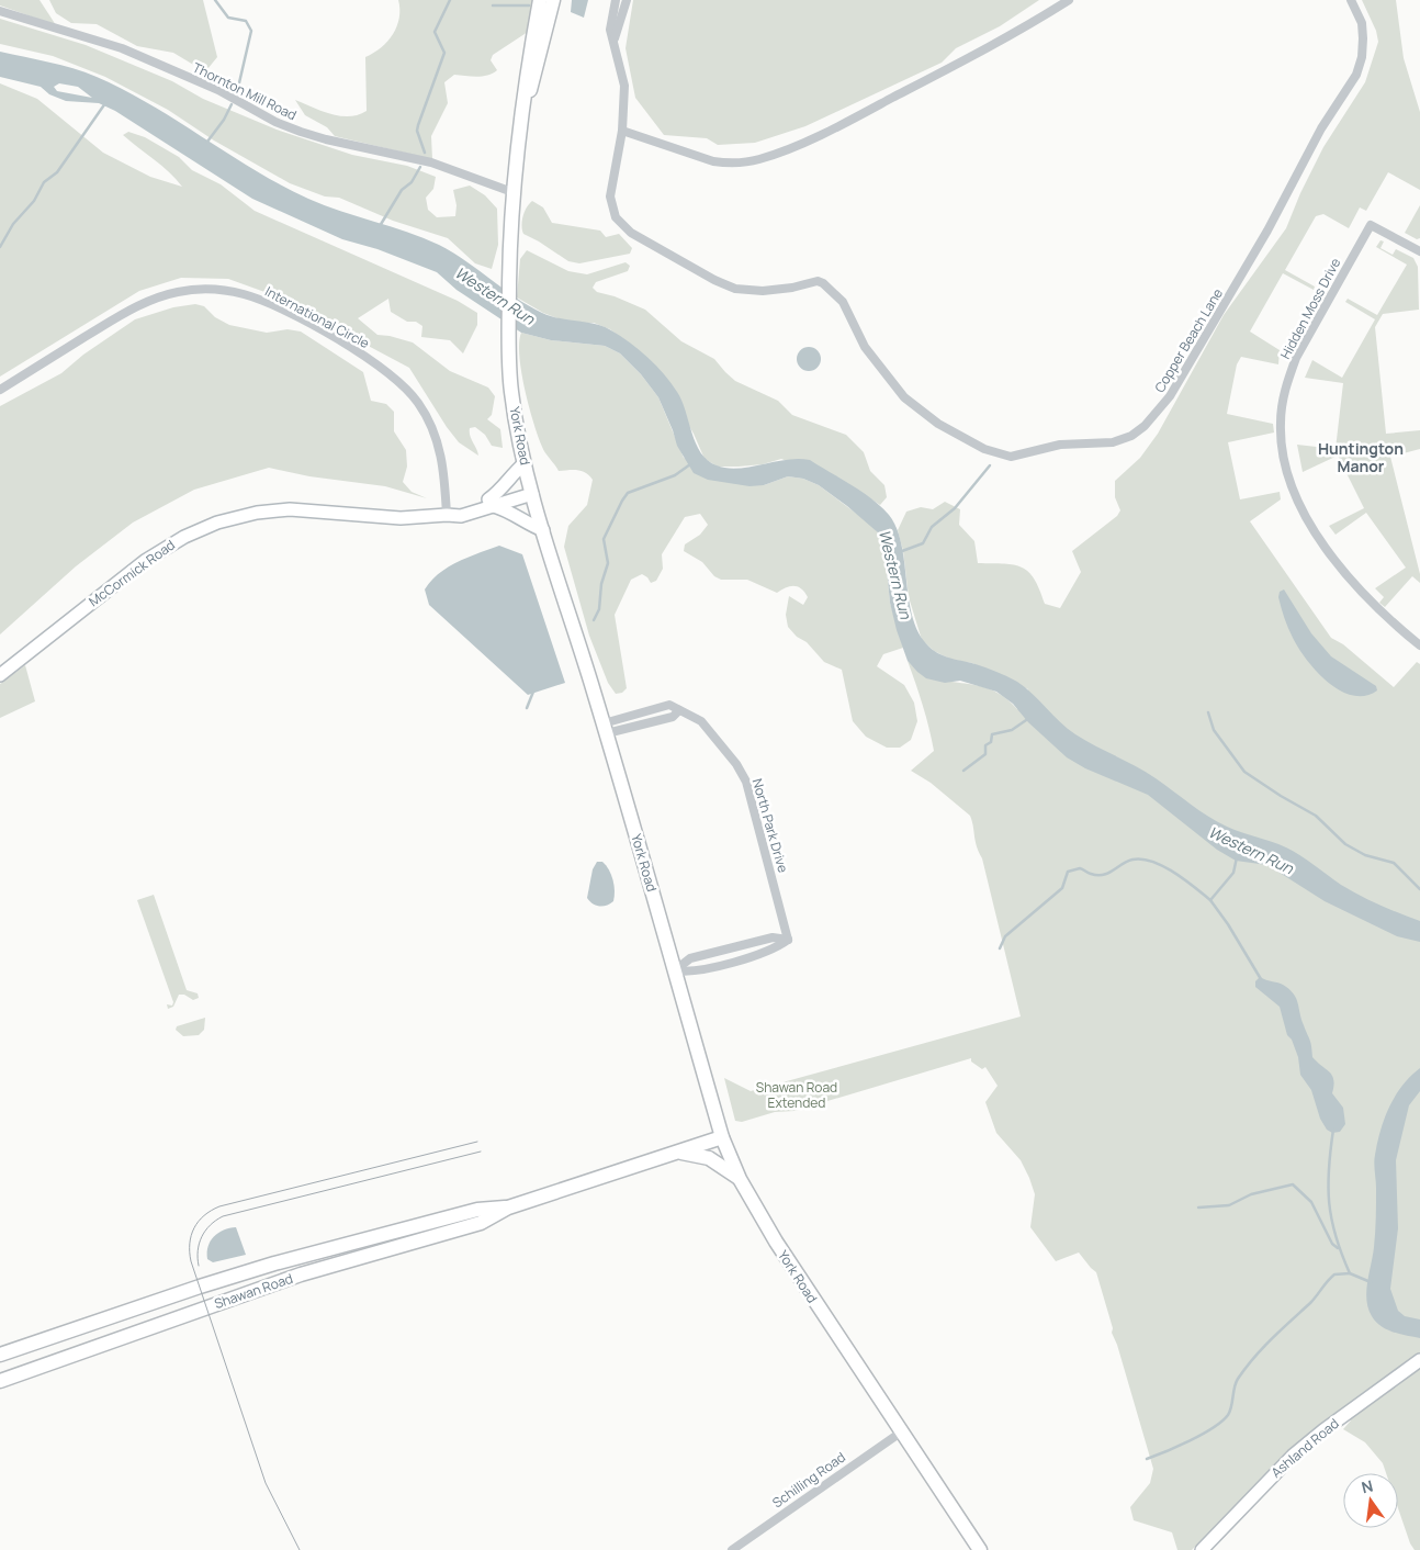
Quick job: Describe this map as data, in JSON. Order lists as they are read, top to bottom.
{
  "streets": {
    "main road": [
      "York Road",
      "McCormick Road",
      "Shawan Road",
      "Ashland Road"
    ],
    "street": [
      "Thornton Mill Road",
      "Hidden Moss Drive",
      "International Circle",
      "Copper Beach Lane",
      "North Park Drive",
      "Schilling Road"
    ]
  },
  "crossings": [
    ["Thornton Mill Road", "York Road"],
    ["International Circle", "McCormick Road"],
    ["York Road", "McCormick Road"],
    ["York Road", "North Park Drive"],
    ["York Road", "Shawan Road"],
    ["York Road", "Schilling Road"]
  ],
  "districts": ["Huntington Manor"],
  "water": ["Western Run"],
  "parks": ["Shawan Road Extended"],
  "north": "top"
}
